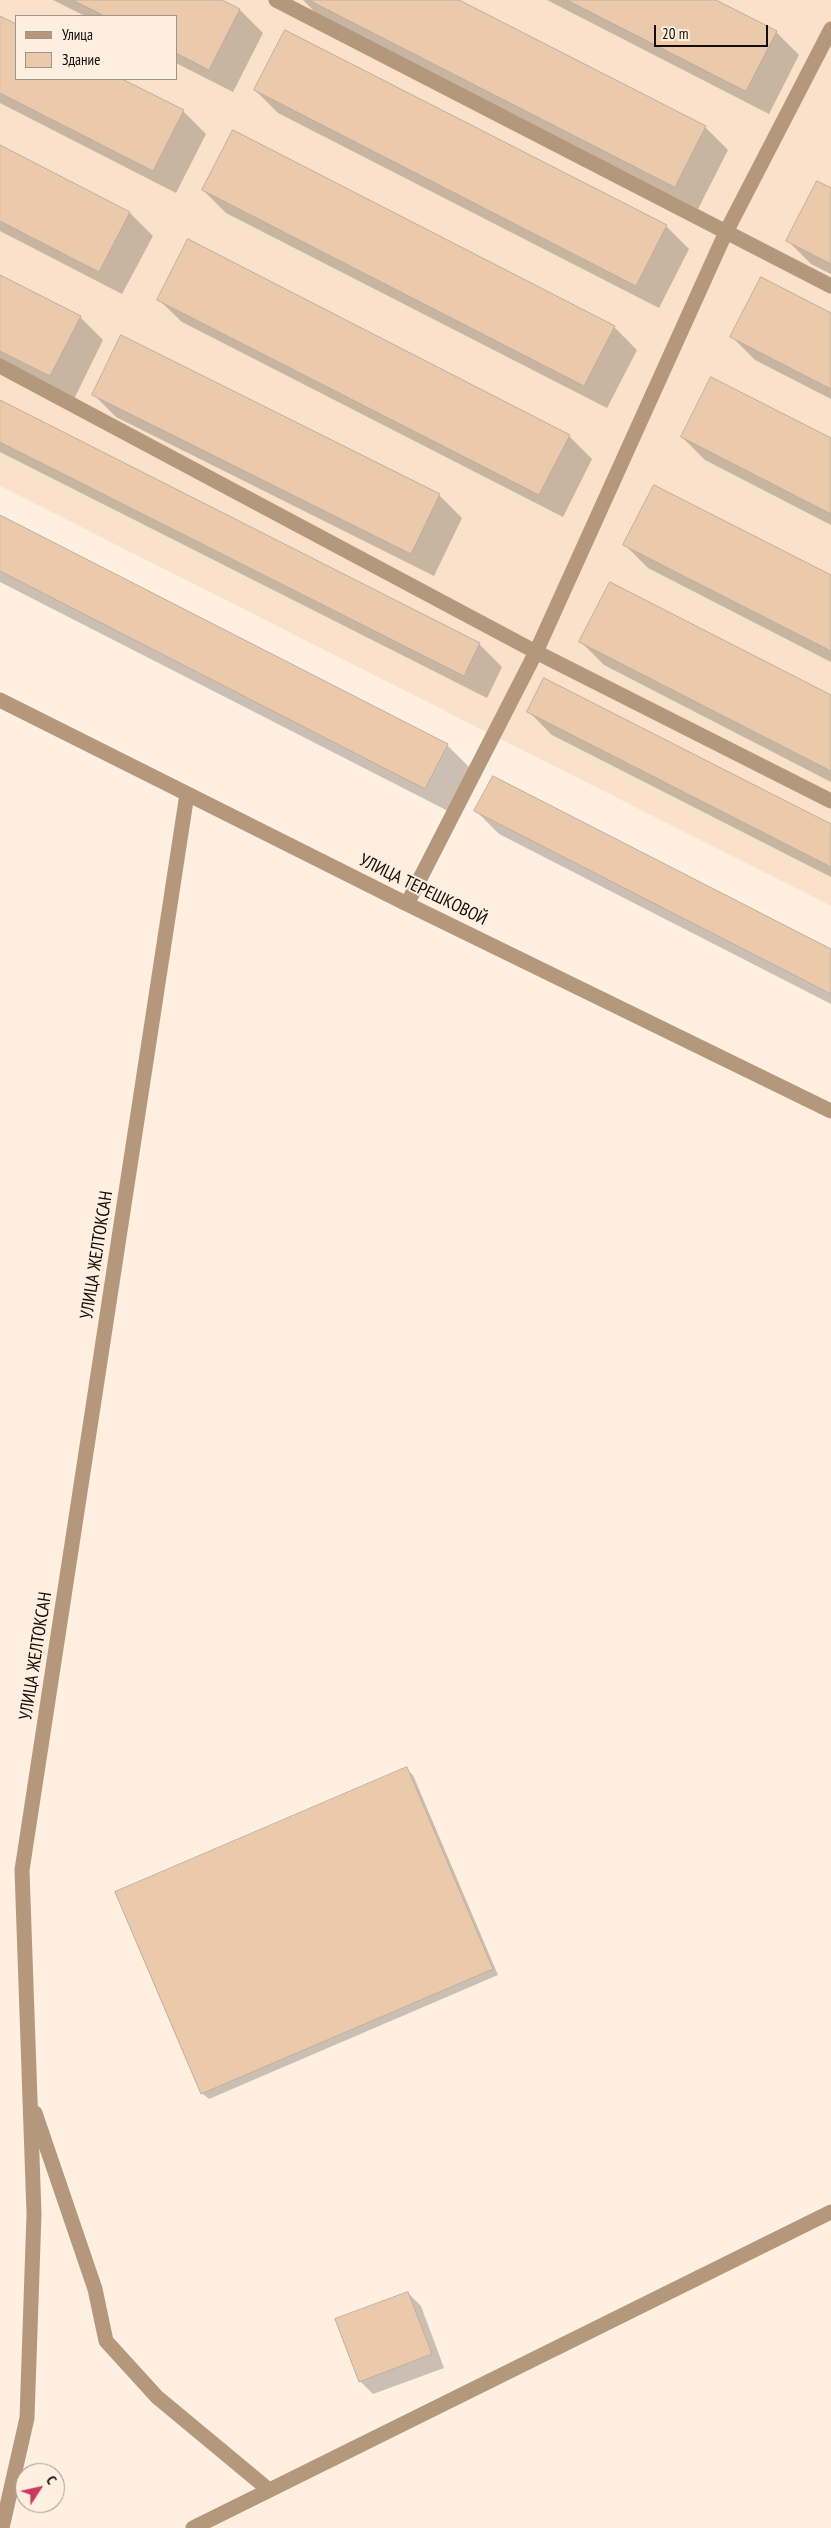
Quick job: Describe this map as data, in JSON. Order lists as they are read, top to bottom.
{
  "streets": {
    "street": ["УЛИЦА ТЕРЕШКОВОЙ", "УЛИЦА ЖЕЛТОКСАН"]
  },
  "crossings": [
    ["УЛИЦА ТЕРЕШКОВОЙ", "УЛИЦА ЖЕЛТОКСАН"]
  ],
  "legend": ["Улица", "Здание"],
  "scale_bar": "20 m",
  "north": "top right"
}
